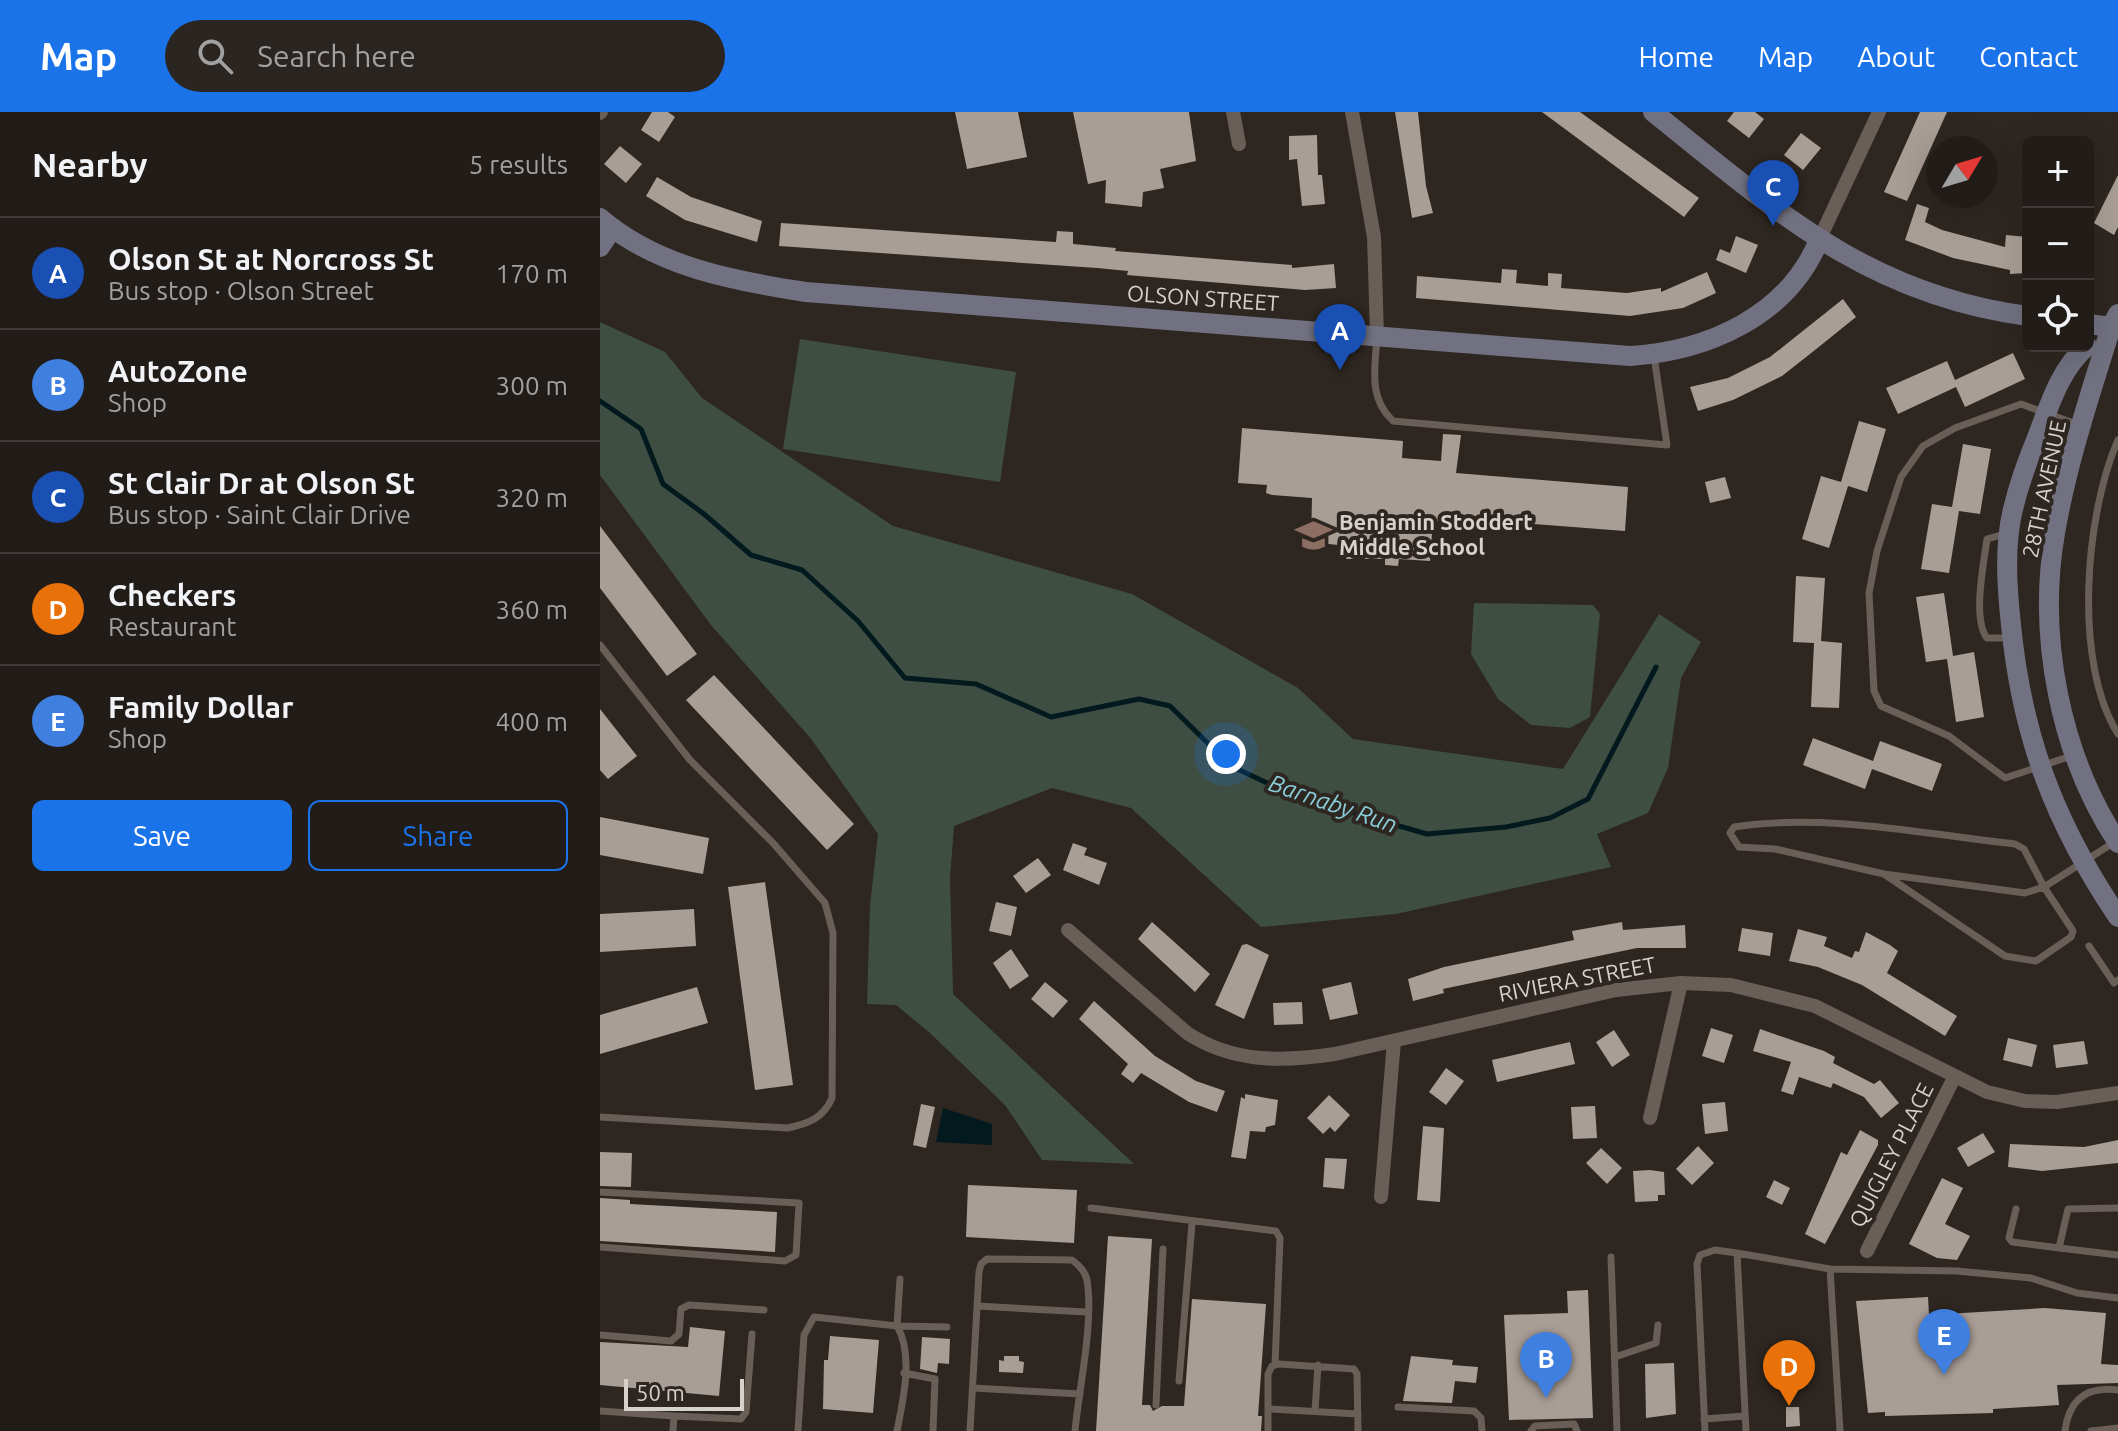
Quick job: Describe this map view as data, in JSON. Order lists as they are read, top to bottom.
{
  "streets": {
    "street": [
      "OLSON STREET",
      "28TH AVENUE",
      "RIVIERA STREET",
      "QUIGLEY PLACE"
    ]
  },
  "crossings": [
    ["RIVIERA STREET", "QUIGLEY PLACE"]
  ],
  "water": ["Barnaby Run"],
  "places": {
    "school or university": ["Benjamin Stoddert Middle School"]
  },
  "scale_bar": "50 m",
  "north": "top right",
  "page": {
    "header": "Map",
    "search": "Search here",
    "nav": [
      "Home",
      "Map",
      "About",
      "Contact"
    ],
    "heading": ["Nearby", "5 results"],
    "map_buttons": ["+", "−"],
    "pins": [
      "C",
      "A",
      "E",
      "B",
      "D"
    ],
    "list": [
      {
        "mark": "A",
        "name": "Olson St at Norcross St",
        "note": "Bus stop · Olson Street",
        "value": "170 m"
      },
      {
        "mark": "B",
        "name": "AutoZone",
        "note": "Shop",
        "value": "300 m"
      },
      {
        "mark": "C",
        "name": "St Clair Dr at Olson St",
        "note": "Bus stop · Saint Clair Drive",
        "value": "320 m"
      },
      {
        "mark": "D",
        "name": "Checkers",
        "note": "Restaurant",
        "value": "360 m"
      },
      {
        "mark": "E",
        "name": "Family Dollar",
        "note": "Shop",
        "value": "400 m"
      }
    ],
    "buttons": ["Save", "Share"],
    "scale": "50 m"
  }
}
